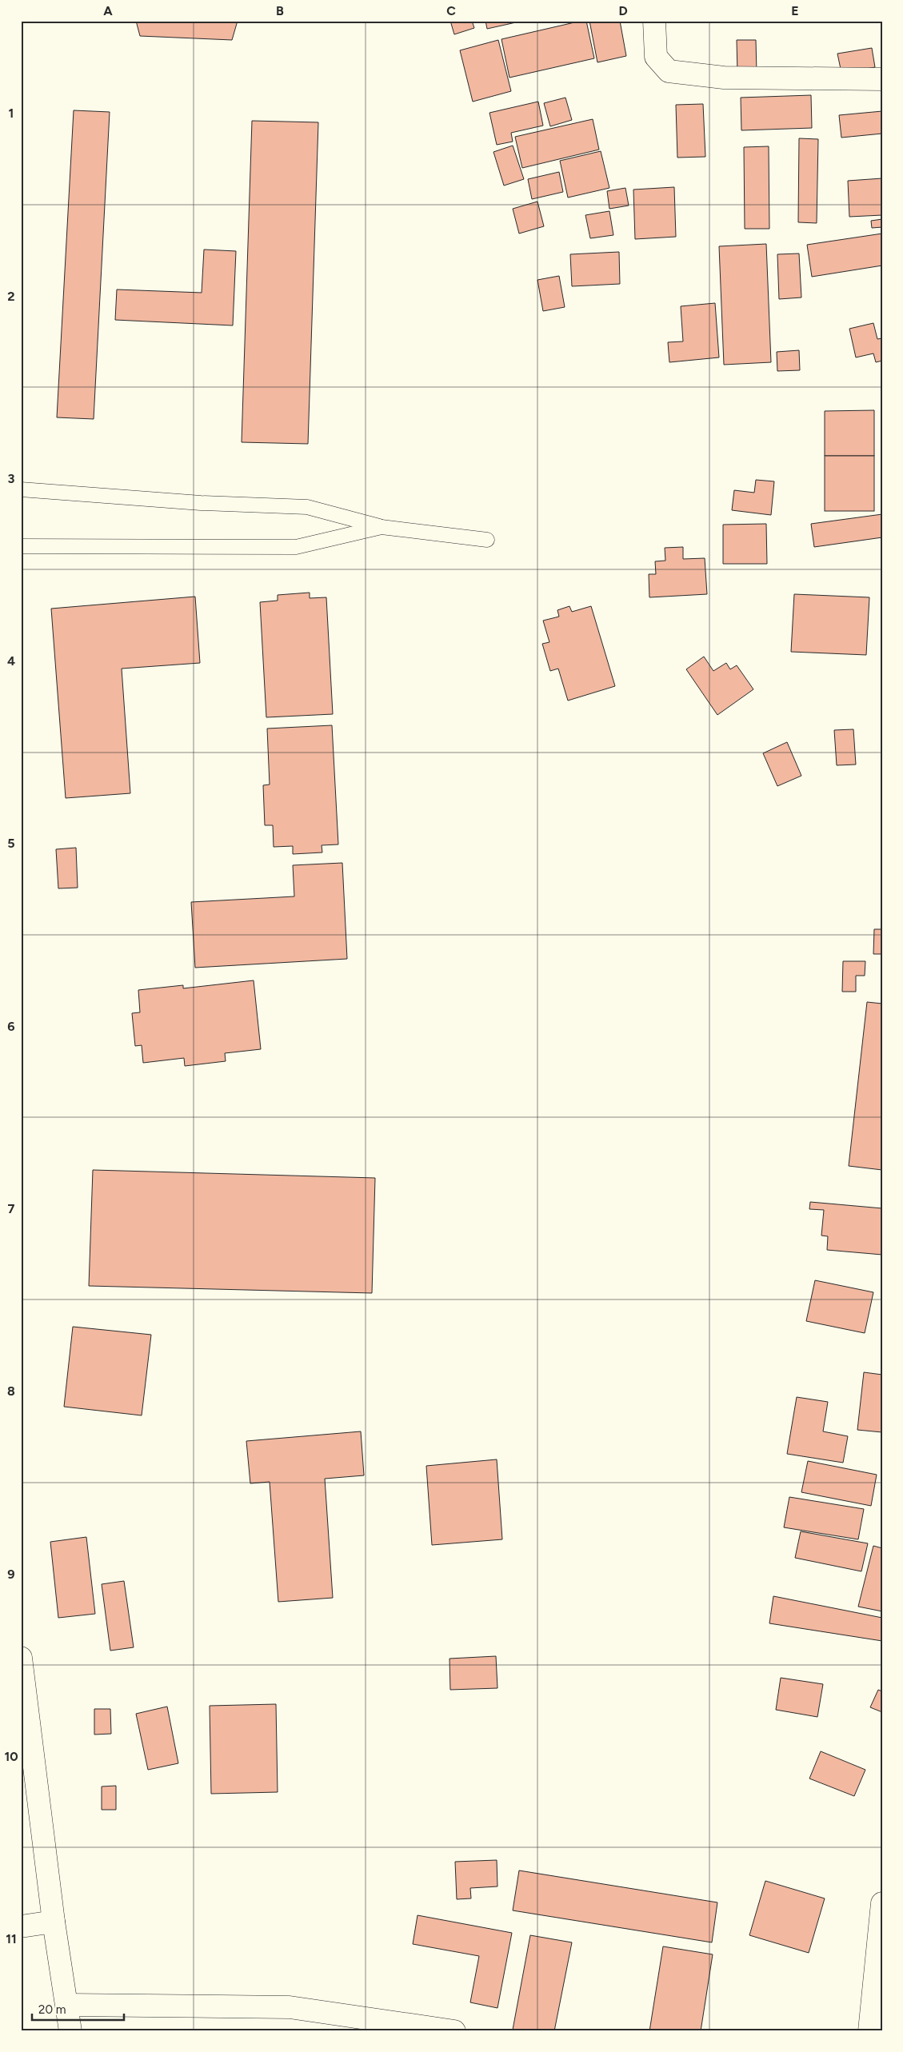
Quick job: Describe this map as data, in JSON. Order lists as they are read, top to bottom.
{
  "scale_bar": "20 m",
  "grid": {
    "columns": [
      "A",
      "B",
      "C",
      "D",
      "E"
    ],
    "rows": [
      "1",
      "2",
      "3",
      "4",
      "5",
      "6",
      "7",
      "8",
      "9",
      "10",
      "11"
    ]
  }
}
